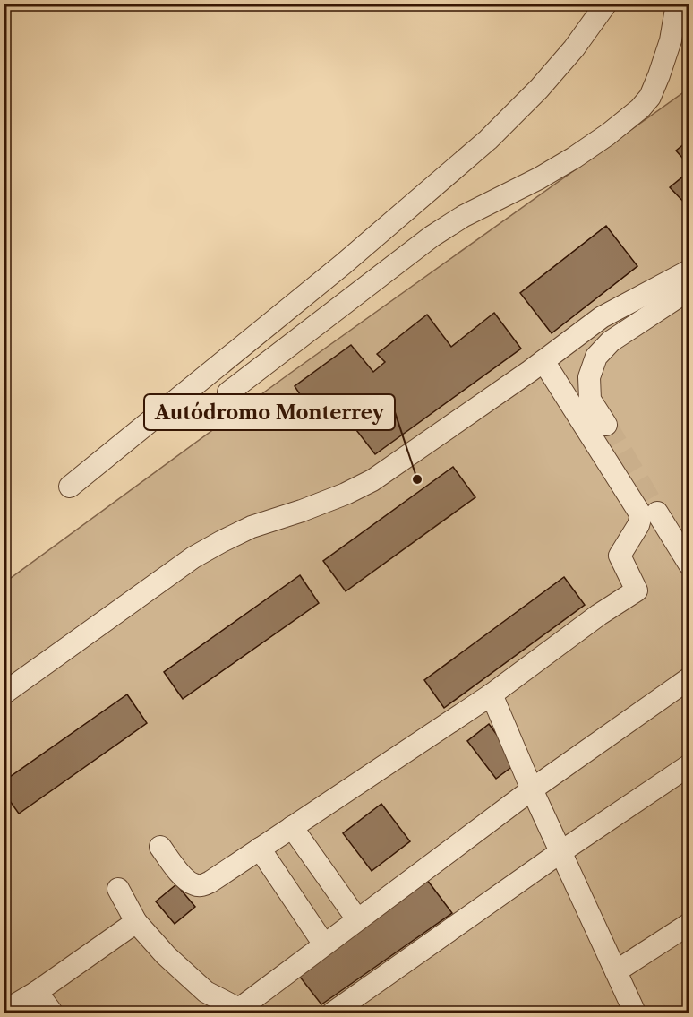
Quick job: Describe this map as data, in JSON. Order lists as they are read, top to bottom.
{
  "places": ["Autódromo Monterrey"]
}
